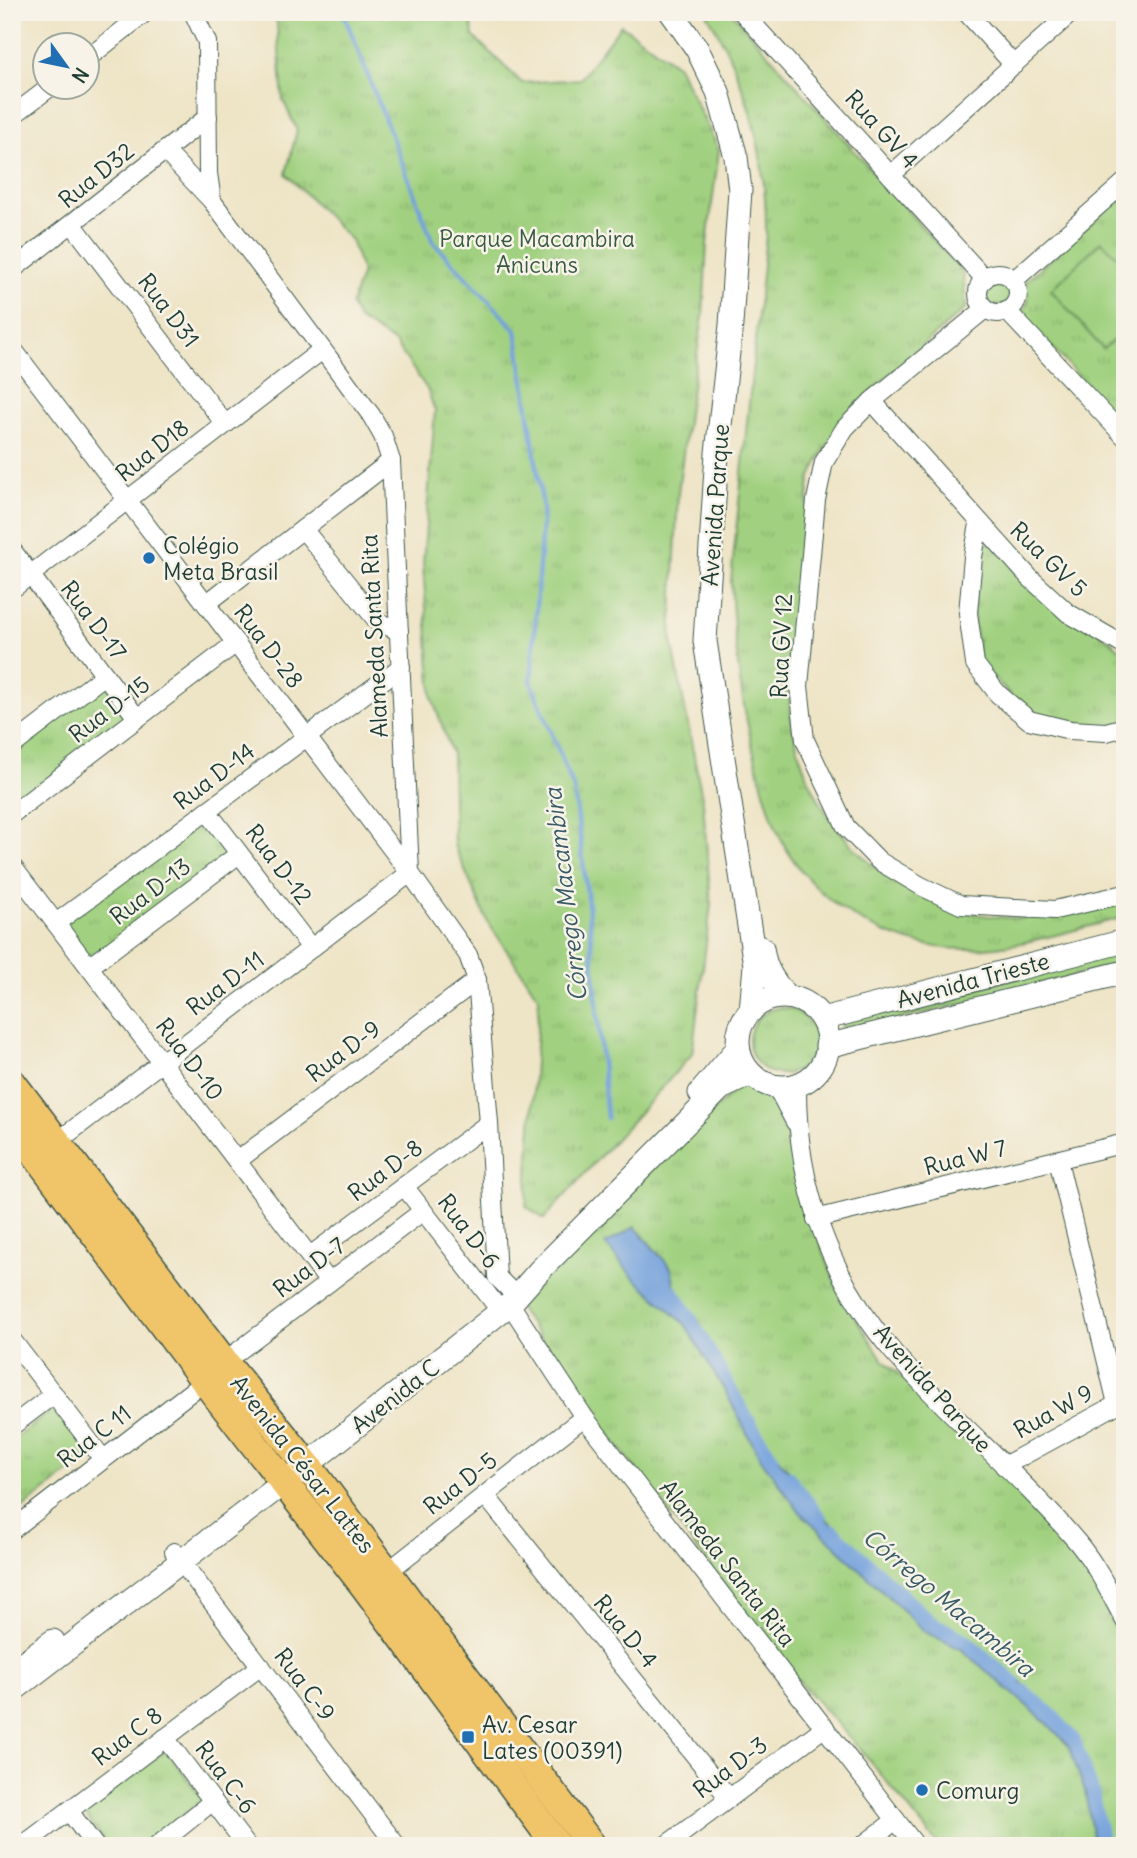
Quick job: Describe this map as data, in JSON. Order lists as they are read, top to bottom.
{
  "streets": {
    "main road": ["Avenida César Lattes"],
    "street": [
      "Rua GV 4",
      "Rua D32",
      "Rua D31",
      "Rua D18",
      "Avenida Parque",
      "Rua GV 5",
      "Rua D-17",
      "Alameda Santa Rita",
      "Rua D-28",
      "Rua GV 12",
      "Rua D-15",
      "Rua D-14",
      "Rua D-12",
      "Rua D-13",
      "Avenida Trieste",
      "Rua D-11",
      "Rua D-9",
      "Rua D-10",
      "Rua W 7",
      "Rua D-8",
      "Rua D-6",
      "Rua D-7",
      "Avenida C",
      "Rua W 9",
      "Rua C 11",
      "Rua D-5",
      "Rua D-4",
      "Rua C-9",
      "Rua C 8",
      "Rua D-3",
      "Rua C-6"
    ]
  },
  "crossings": [
    ["Rua GV 4", "Rua GV 12"],
    ["Rua D32", "Rua D31"],
    ["Rua D32", "Alameda Santa Rita"],
    ["Rua D31", "Rua D18"],
    ["Rua D18", "Rua D-17"],
    ["Rua D18", "Alameda Santa Rita"],
    ["Rua D18", "Rua D-28"],
    ["Avenida Parque", "Avenida Trieste"],
    ["Avenida Parque", "Rua W 7"],
    ["Avenida Parque", "Avenida C"],
    ["Avenida Parque", "Rua W 9"],
    ["Rua GV 5", "Rua GV 12"],
    ["Rua D-17", "Rua D-15"],
    ["Alameda Santa Rita", "Rua D-28"],
    ["Alameda Santa Rita", "Rua D-14"],
    ["Alameda Santa Rita", "Rua D-11"],
    ["Alameda Santa Rita", "Rua D-9"],
    ["Alameda Santa Rita", "Rua D-8"],
    ["Alameda Santa Rita", "Rua D-6"],
    ["Alameda Santa Rita", "Avenida C"],
    ["Alameda Santa Rita", "Rua D-5"],
    ["Alameda Santa Rita", "Rua D-3"],
    ["Rua D-28", "Rua D-15"],
    ["Rua D-28", "Rua D-14"],
    ["Rua D-28", "Rua D-11"],
    ["Rua D-14", "Rua D-12"],
    ["Rua D-14", "Rua D-10"],
    ["Rua D-12", "Rua D-13"],
    ["Rua D-12", "Rua D-11"],
    ["Rua D-13", "Rua D-10"],
    ["Avenida Trieste", "Avenida C"],
    ["Rua D-11", "Rua D-10"],
    ["Rua D-11", "Avenida César Lattes"],
    ["Rua D-9", "Rua D-10"],
    ["Rua D-10", "Rua D-8"],
    ["Rua D-10", "Rua D-7"],
    ["Rua D-8", "Rua D-6"],
    ["Rua D-6", "Rua D-7"],
    ["Rua D-6", "Avenida C"],
    ["Rua D-7", "Rua C 11"],
    ["Rua D-7", "Avenida César Lattes"],
    ["Avenida C", "Avenida César Lattes"],
    ["Avenida C", "Rua C-9"],
    ["Rua C 11", "Avenida César Lattes"],
    ["Avenida César Lattes", "Rua D-5"],
    ["Rua D-5", "Rua D-4"],
    ["Rua D-4", "Rua D-3"],
    ["Rua C-9", "Rua C 8"],
    ["Rua C 8", "Rua C-6"]
  ],
  "water": ["Córrego Macambira"],
  "parks": ["Parque Macambira Anicuns"],
  "places": {
    "other": ["Colégio Meta Brasil", "Comurg"],
    "transit": ["Av. Cesar Lates (00391)"]
  },
  "north": "bottom right"
}
